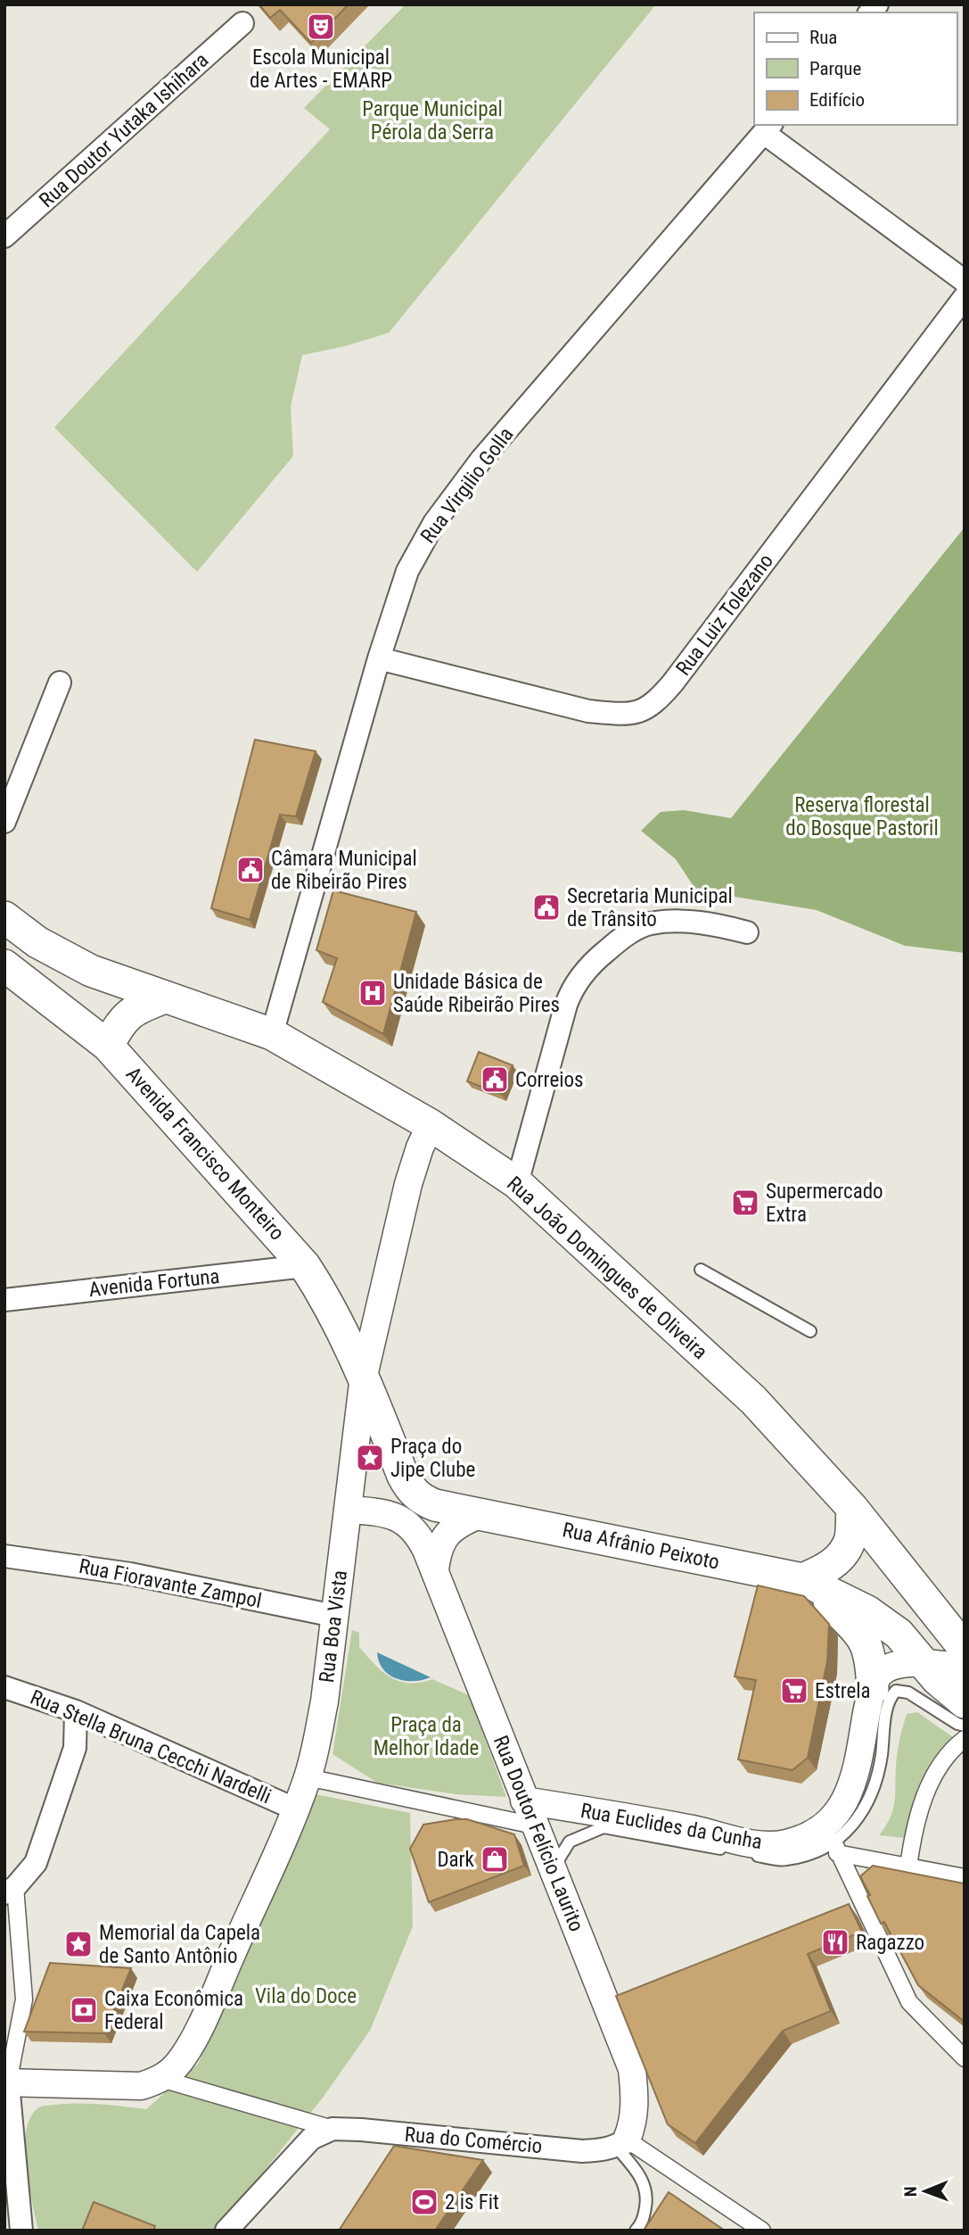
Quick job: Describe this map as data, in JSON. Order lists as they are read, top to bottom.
{
  "streets": {
    "main road": ["Avenida Francisco Monteiro", "Rua João Domingues de Oliveira", "Rua Afrânio Peixoto"],
    "street": [
      "Rua Doutor Yutaka Ishihara",
      "Rua Virgilio Golla",
      "Rua Luiz Tolezano",
      "Avenida Fortuna",
      "Rua Fioravante Zampol",
      "Rua Boa Vista",
      "Rua Stella Bruna Cecchi Nardelli",
      "Rua Euclides da Cunha",
      "Rua Doutor Felício Laurito",
      "Rua do Comércio"
    ]
  },
  "crossings": [
    ["Rua Virgilio Golla", "Rua Luiz Tolezano"],
    ["Rua Virgilio Golla", "Rua João Domingues de Oliveira"],
    ["Avenida Francisco Monteiro", "Avenida Fortuna"],
    ["Avenida Francisco Monteiro", "Rua Afrânio Peixoto"],
    ["Avenida Francisco Monteiro", "Rua Boa Vista"],
    ["Rua João Domingues de Oliveira", "Rua Boa Vista"],
    ["Rua Afrânio Peixoto", "Rua Boa Vista"],
    ["Rua Fioravante Zampol", "Rua Boa Vista"],
    ["Rua Boa Vista", "Rua Stella Bruna Cecchi Nardelli"],
    ["Rua Boa Vista", "Rua Doutor Felício Laurito"],
    ["Rua Boa Vista", "Rua do Comércio"],
    ["Rua Euclides da Cunha", "Rua Doutor Felício Laurito"],
    ["Rua Doutor Felício Laurito", "Rua do Comércio"]
  ],
  "parks": [
    "Parque Municipal Pérola da Serra",
    "Reserva florestal do Bosque Pastoril",
    "Praça da Melhor Idade",
    "Vila do Doce"
  ],
  "places": {
    "theatre": ["Escola Municipal de Artes - EMARP"],
    "public building": ["Câmara Municipal de Ribeirão Pires", "Secretaria Municipal de Trânsito", "Correios"],
    "hospital": ["Unidade Básica de Saúde Ribeirão Pires"],
    "supermarket": ["Supermercado Extra", "Estrela"],
    "place": ["Praça do Jipe Clube", "Memorial da Capela de Santo Antônio"],
    "shop": ["Dark"],
    "restaurant": ["Ragazzo"],
    "bank": ["Caixa Econômica Federal"],
    "sports": ["2 is Fit"]
  },
  "legend": ["Rua", "Parque", "Edifício"],
  "north": "left"
}
